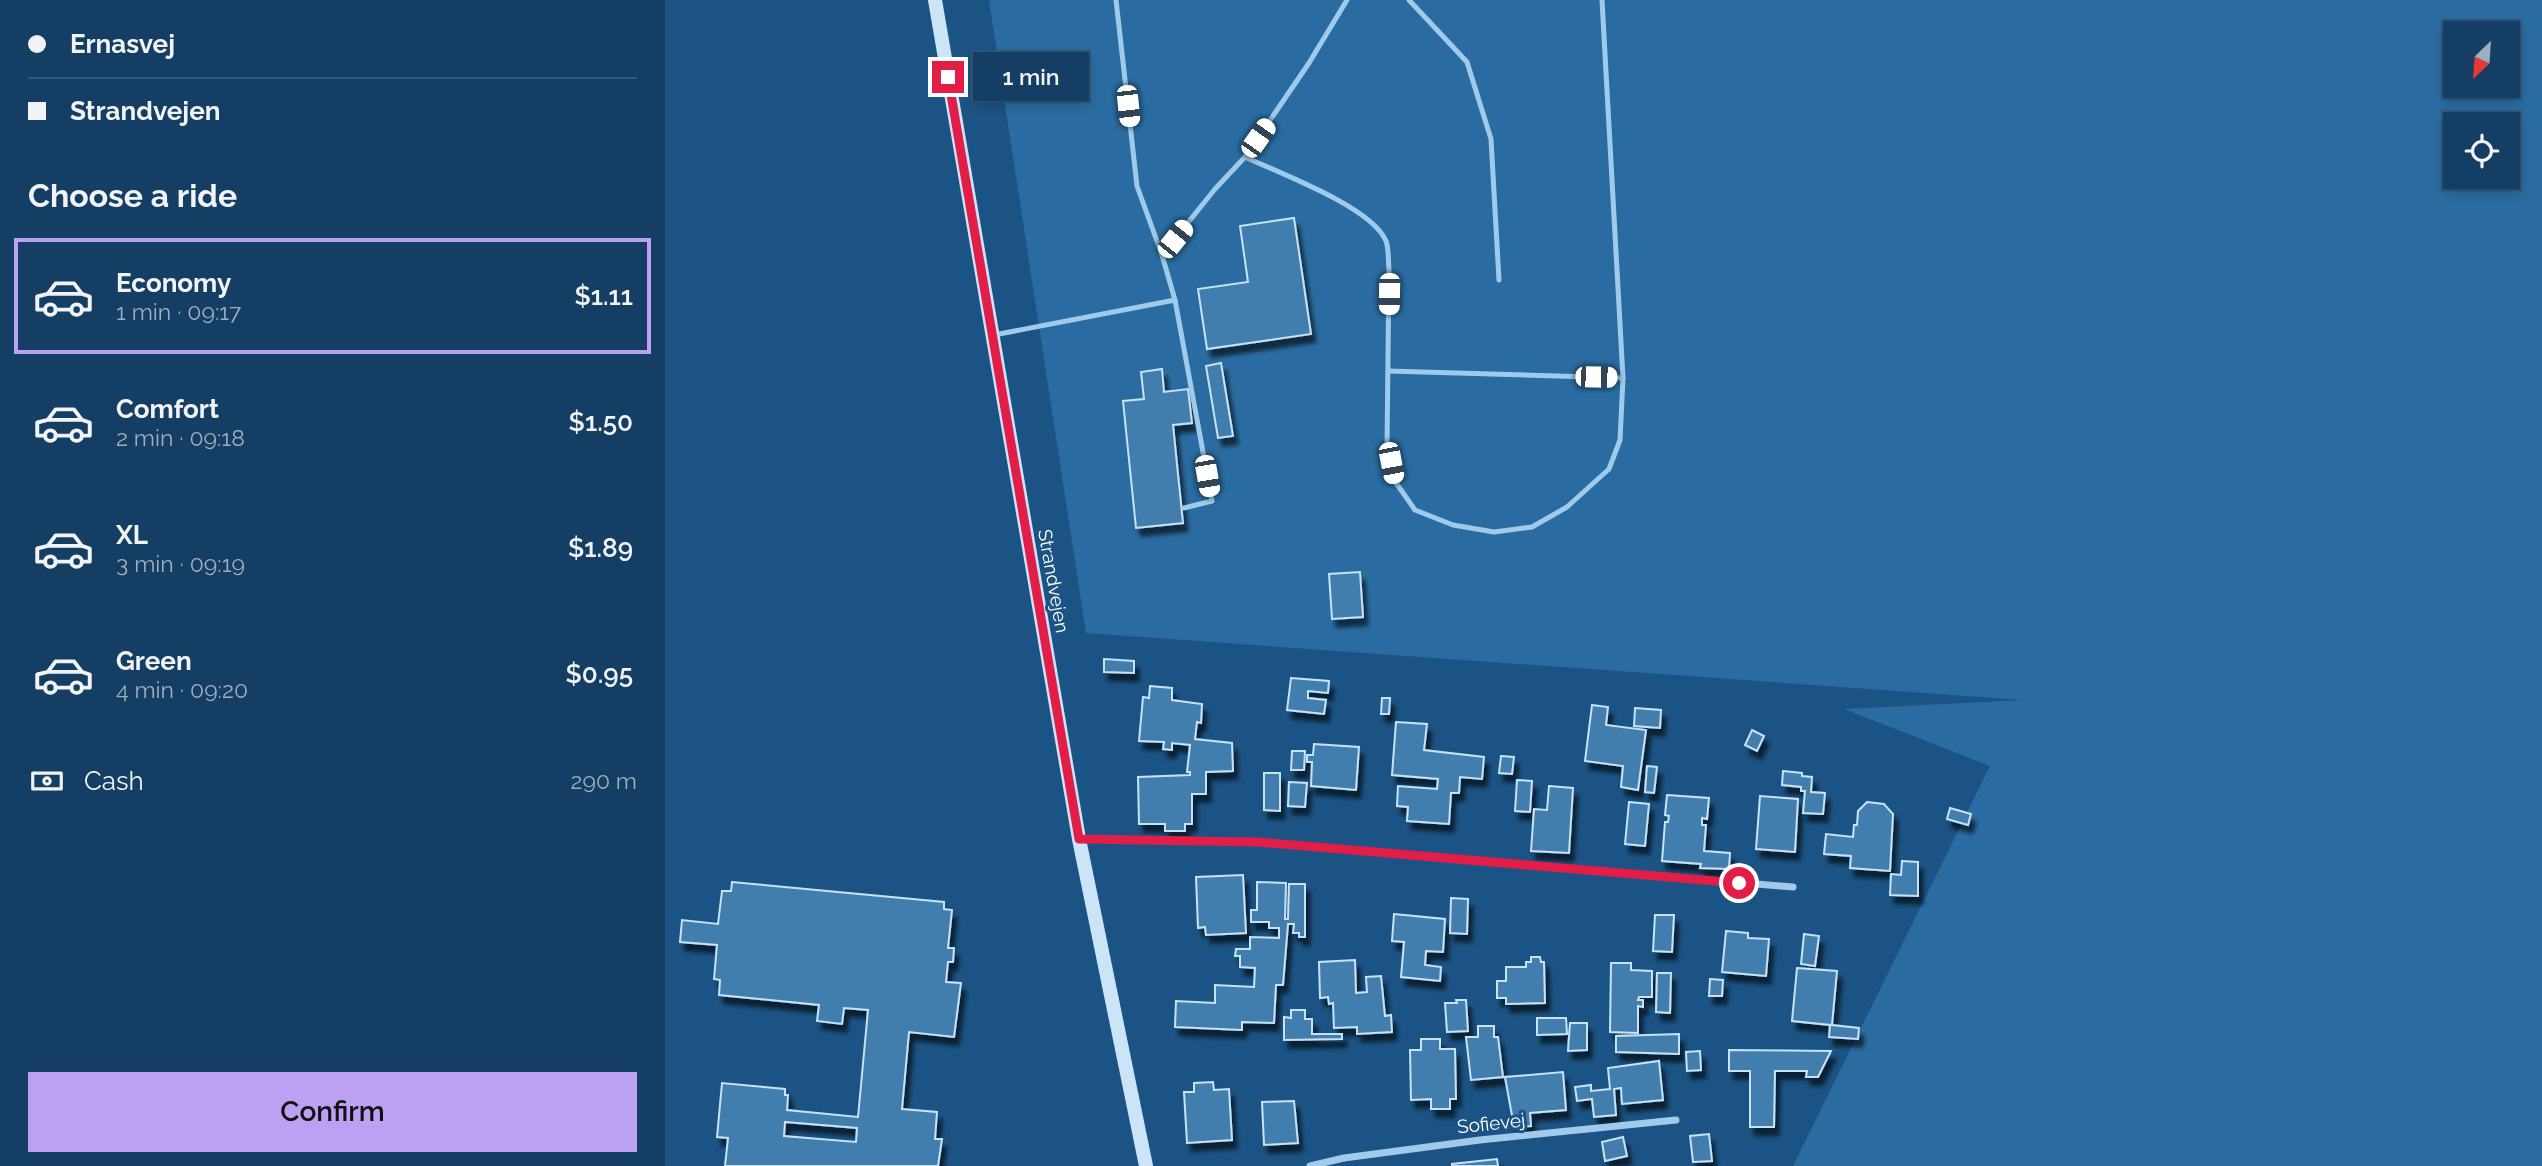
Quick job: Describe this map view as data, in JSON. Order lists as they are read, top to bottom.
{
  "streets": {
    "main road": ["Strandvejen"],
    "street": ["Sofievej"]
  },
  "north": "bottom left",
  "page": {
    "banner": ["Ernasvej", "Strandvejen"],
    "bubble": "1 min",
    "heading": "Choose a ride",
    "list": [
      {
        "name": "Economy",
        "note": "1 min · 09:17",
        "value": "$1.11"
      },
      {
        "name": "Comfort",
        "note": "2 min · 09:18",
        "value": "$1.50"
      },
      {
        "name": "XL",
        "note": "3 min · 09:19",
        "value": "$1.89"
      },
      {
        "name": "Green",
        "note": "4 min · 09:20",
        "value": "$0.95"
      }
    ],
    "pay": ["Cash", "290 m"],
    "buttons": "Confirm"
  }
}
